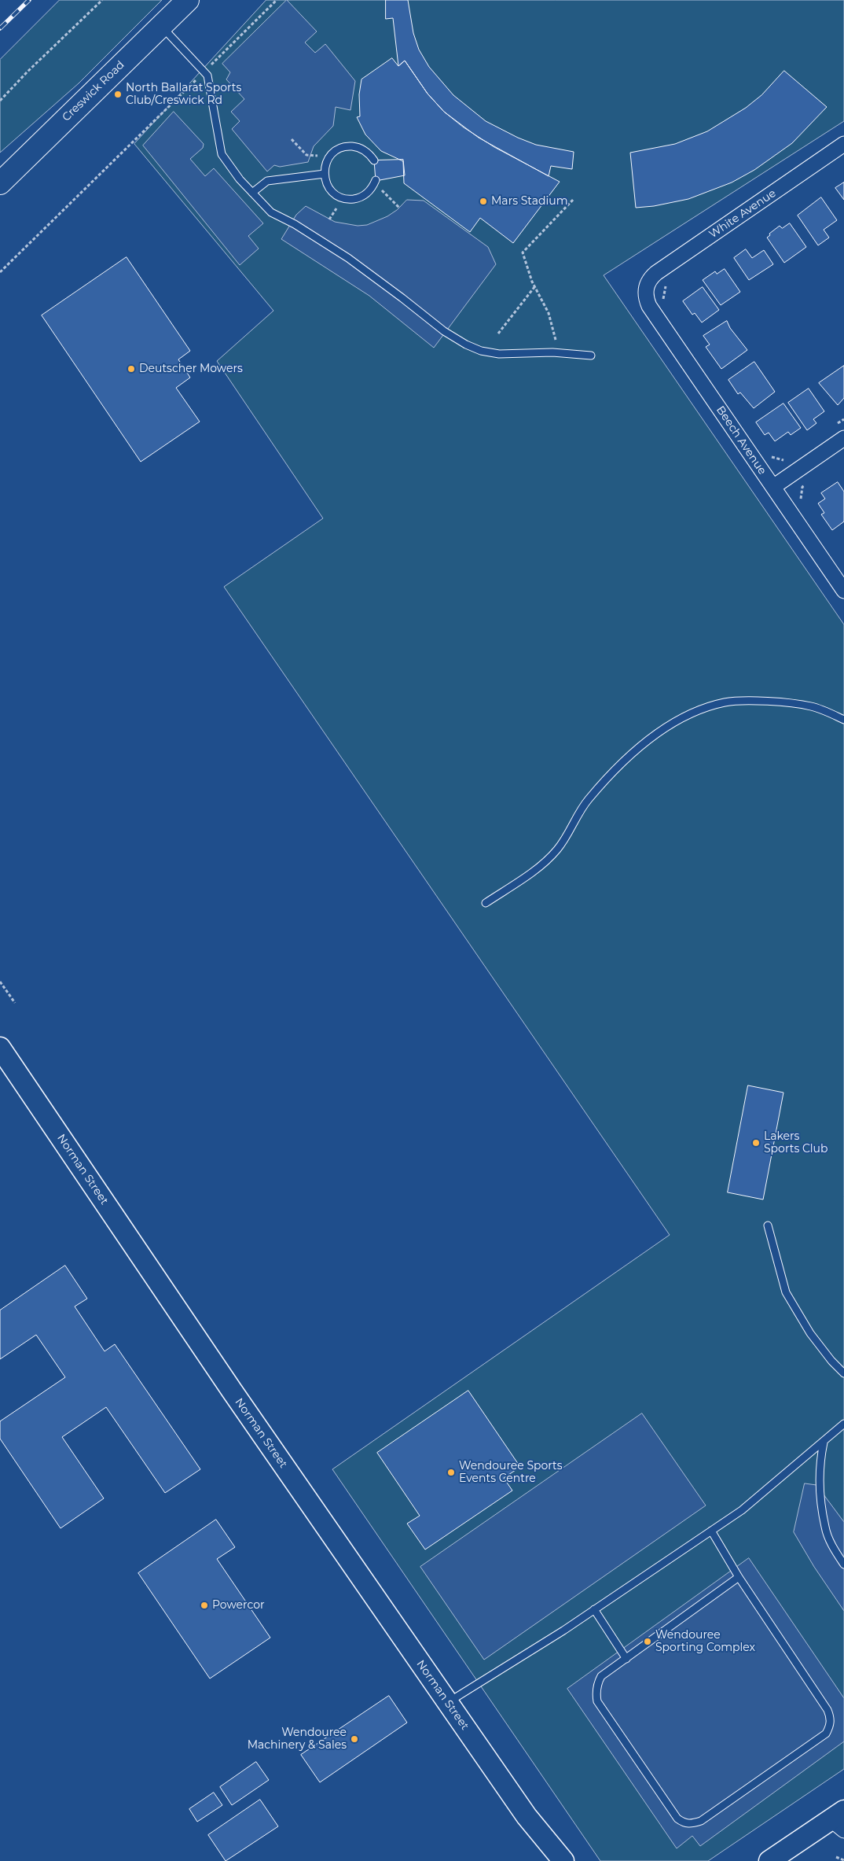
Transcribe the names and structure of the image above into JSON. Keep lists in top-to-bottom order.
{
  "streets": {
    "highway": ["Creswick Road"],
    "main road": ["Norman Street"],
    "street": ["White Avenue", "Beech Avenue"]
  },
  "crossings": [
    ["White Avenue", "Beech Avenue"]
  ],
  "places": [
    "North Ballarat Sports Club/Creswick Rd",
    "Mars Stadium",
    "Deutscher Mowers",
    "Lakers Sports Club",
    "Wendouree Sports Events Centre",
    "Powercor",
    "Wendouree Sporting Complex",
    "Wendouree Machinery & Sales"
  ]
}
